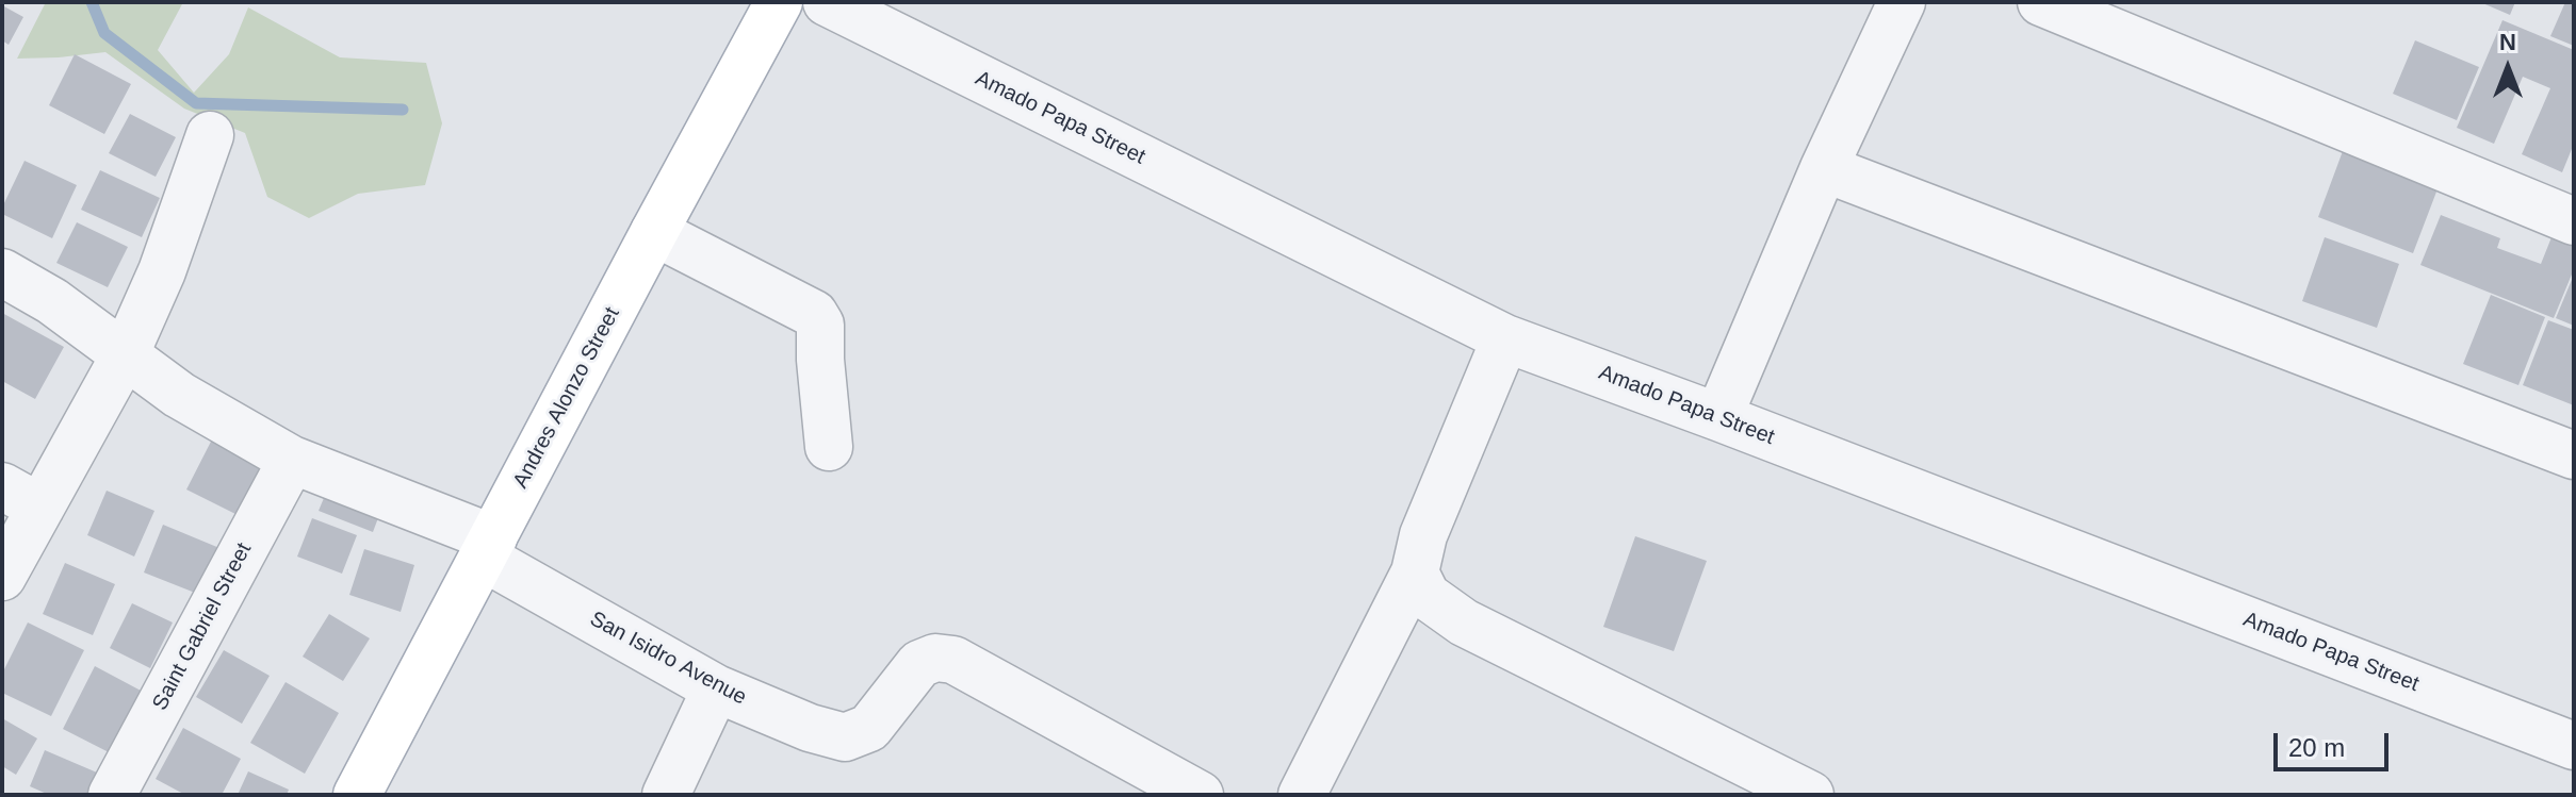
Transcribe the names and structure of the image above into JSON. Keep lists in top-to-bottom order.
{
  "streets": {
    "main road": ["Andres Alonzo Street"],
    "street": ["Amado Papa Street", "Saint Gabriel Street", "San Isidro Avenue"]
  },
  "crossings": [
    ["Andres Alonzo Street", "San Isidro Avenue"],
    ["Saint Gabriel Street", "San Isidro Avenue"]
  ],
  "scale_bar": "20 m",
  "north": "top"
}
